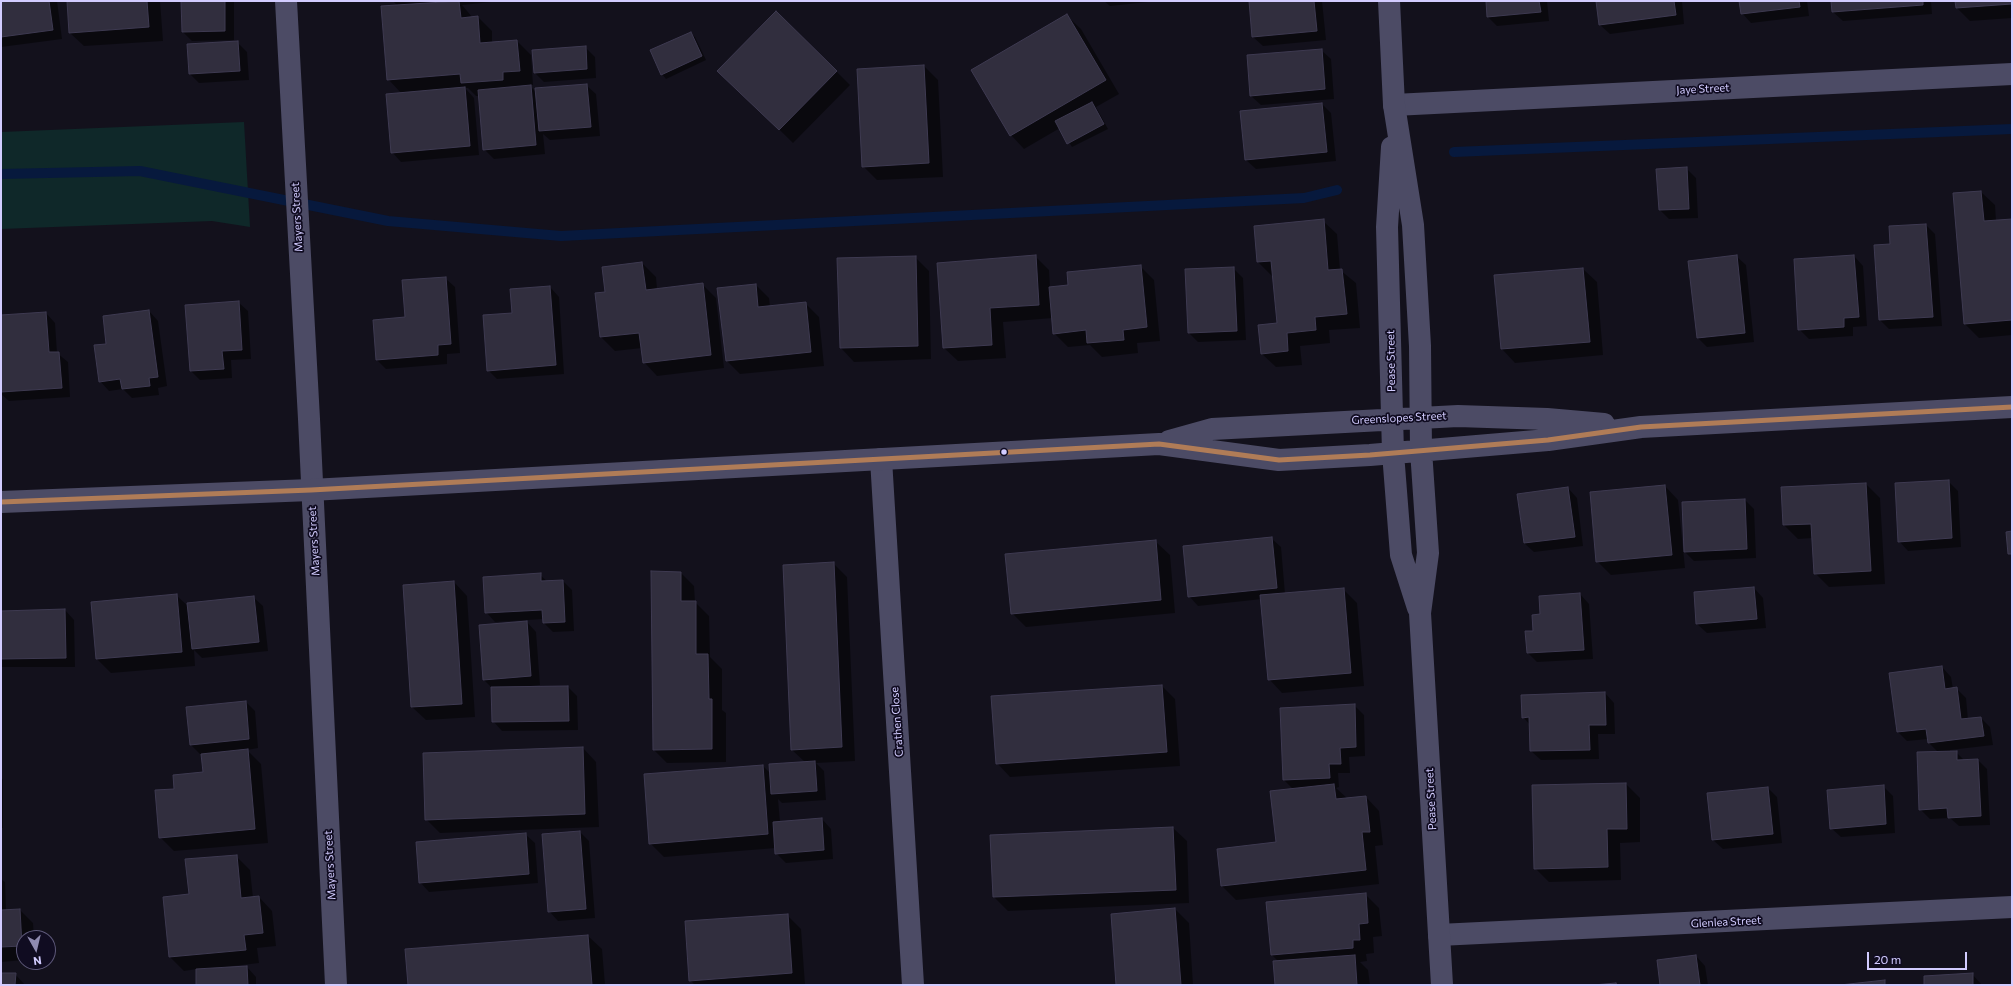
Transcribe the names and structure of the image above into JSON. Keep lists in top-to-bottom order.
{
  "streets": {
    "street": [
      "Jaye Street",
      "Mayers Street",
      "Pease Street",
      "Greenslopes Street",
      "Crathen Close",
      "Glenlea Street"
    ]
  },
  "crossings": [
    ["Jaye Street", "Pease Street"],
    ["Mayers Street", "Greenslopes Street"],
    ["Pease Street", "Greenslopes Street"],
    ["Pease Street", "Glenlea Street"],
    ["Greenslopes Street", "Crathen Close"]
  ],
  "scale_bar": "20 m",
  "north": "bottom"
}
